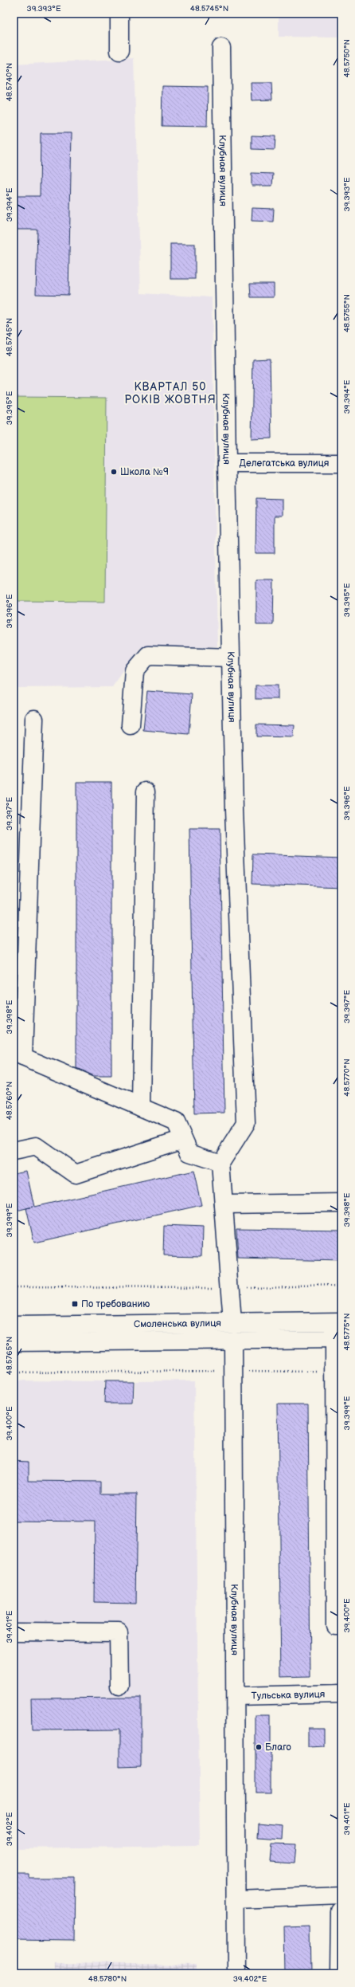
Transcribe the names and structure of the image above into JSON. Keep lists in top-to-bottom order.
{
  "streets": {
    "street": [
      "Клубная вулиця",
      "Делегатська вулиця",
      "Смоленська вулиця",
      "Тульська вулиця"
    ]
  },
  "crossings": [
    ["Клубная вулиця", "Делегатська вулиця"],
    ["Клубная вулиця", "Смоленська вулиця"],
    ["Клубная вулиця", "Тульська вулиця"]
  ],
  "districts": ["КВАРТАЛ 50 РОКІВ ЖОВТНЯ"],
  "places": {
    "other": ["Школа №9", "Благо"],
    "transit": ["По требованию"]
  },
  "coordinates": [
    "39.393°E",
    "48.5745°N",
    "48.5750°N",
    "48.5740°N",
    "39.394°E",
    "48.5755°N",
    "39.395°E",
    "39.396°E",
    "39.397°E",
    "39.398°E",
    "48.5770°N",
    "48.5760°N",
    "39.399°E",
    "48.5775°N",
    "48.5765°N",
    "39.400°E",
    "39.401°E",
    "39.402°E",
    "48.5780°N"
  ]
}
